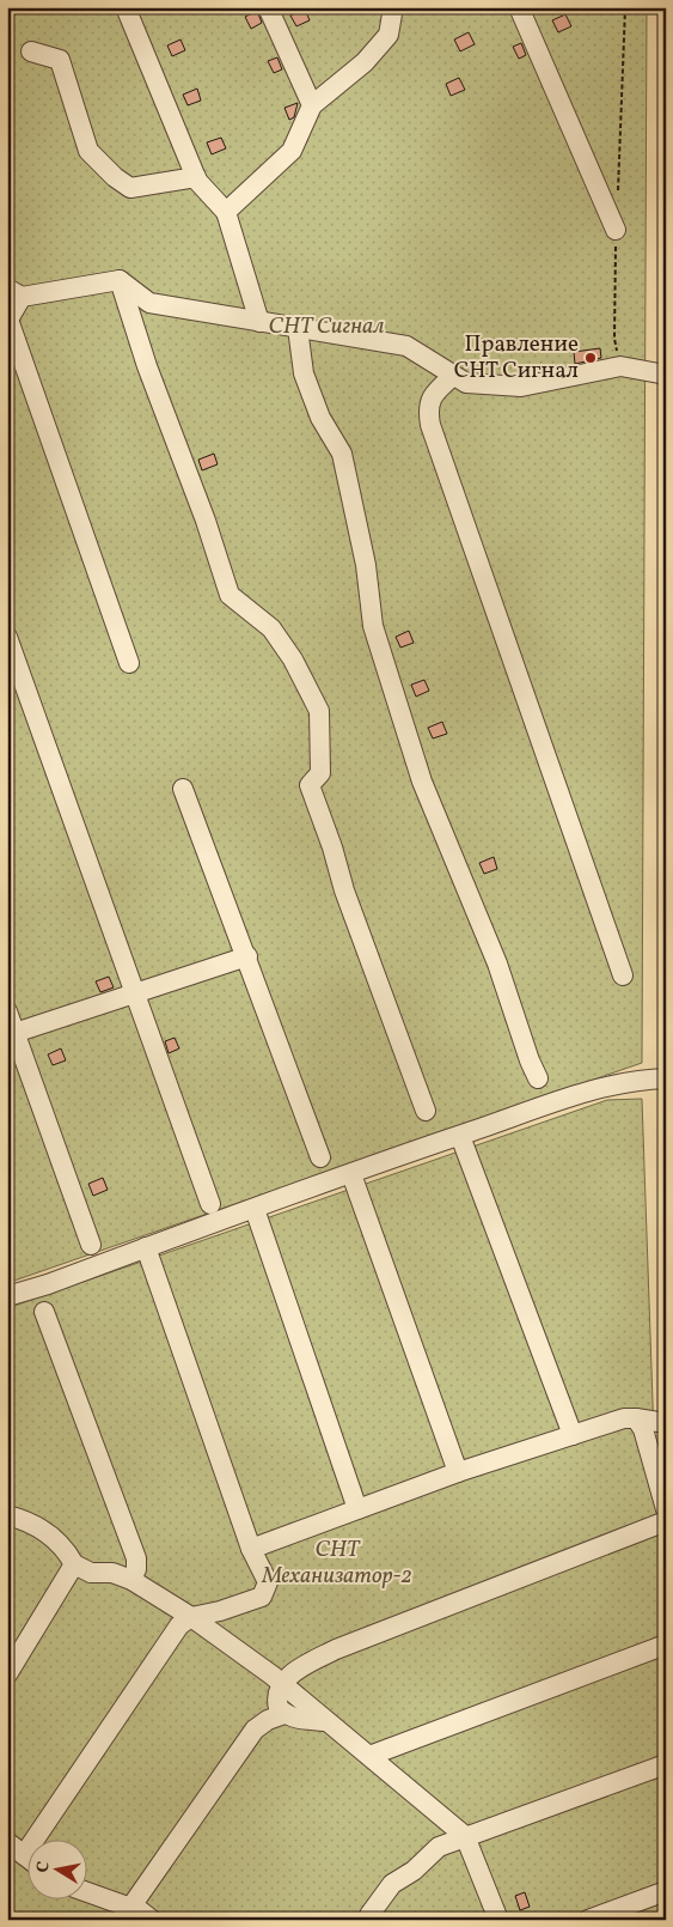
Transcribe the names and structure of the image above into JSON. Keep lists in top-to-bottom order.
{
  "parks": ["СНТ Сигнал", "СНТ Механизатор-2"],
  "places": ["Правление СНТ Сигнал"],
  "north": "left"
}
